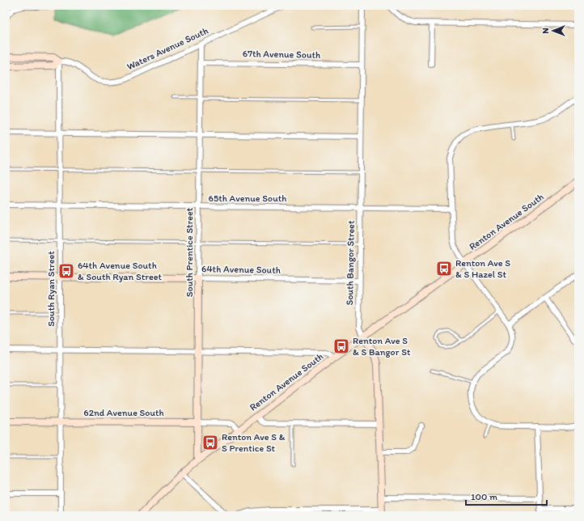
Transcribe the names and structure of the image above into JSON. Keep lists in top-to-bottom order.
{
  "streets": {
    "street": [
      "Waters Avenue South",
      "67th Avenue South",
      "65th Avenue South",
      "Renton Avenue South",
      "South Prentice Street",
      "South Bangor Street",
      "64th Avenue South",
      "South Ryan Street",
      "62nd Avenue South"
    ]
  },
  "crossings": [
    ["Waters Avenue South", "South Prentice Street"],
    ["Waters Avenue South", "South Ryan Street"],
    ["67th Avenue South", "South Prentice Street"],
    ["67th Avenue South", "South Bangor Street"],
    ["65th Avenue South", "South Prentice Street"],
    ["65th Avenue South", "South Bangor Street"],
    ["65th Avenue South", "South Ryan Street"],
    ["Renton Avenue South", "South Prentice Street"],
    ["Renton Avenue South", "South Bangor Street"],
    ["Renton Avenue South", "62nd Avenue South"],
    ["South Prentice Street", "64th Avenue South"],
    ["South Prentice Street", "62nd Avenue South"],
    ["South Bangor Street", "64th Avenue South"],
    ["64th Avenue South", "South Ryan Street"],
    ["South Ryan Street", "62nd Avenue South"]
  ],
  "places": {
    "bus stop": [
      "Renton Ave S & S Hazel St",
      "64th Avenue South & South Ryan Street",
      "Renton Ave S & S Bangor St",
      "Renton Ave S & S Prentice St"
    ]
  },
  "scale_bar": "100 m",
  "north": "left"
}
